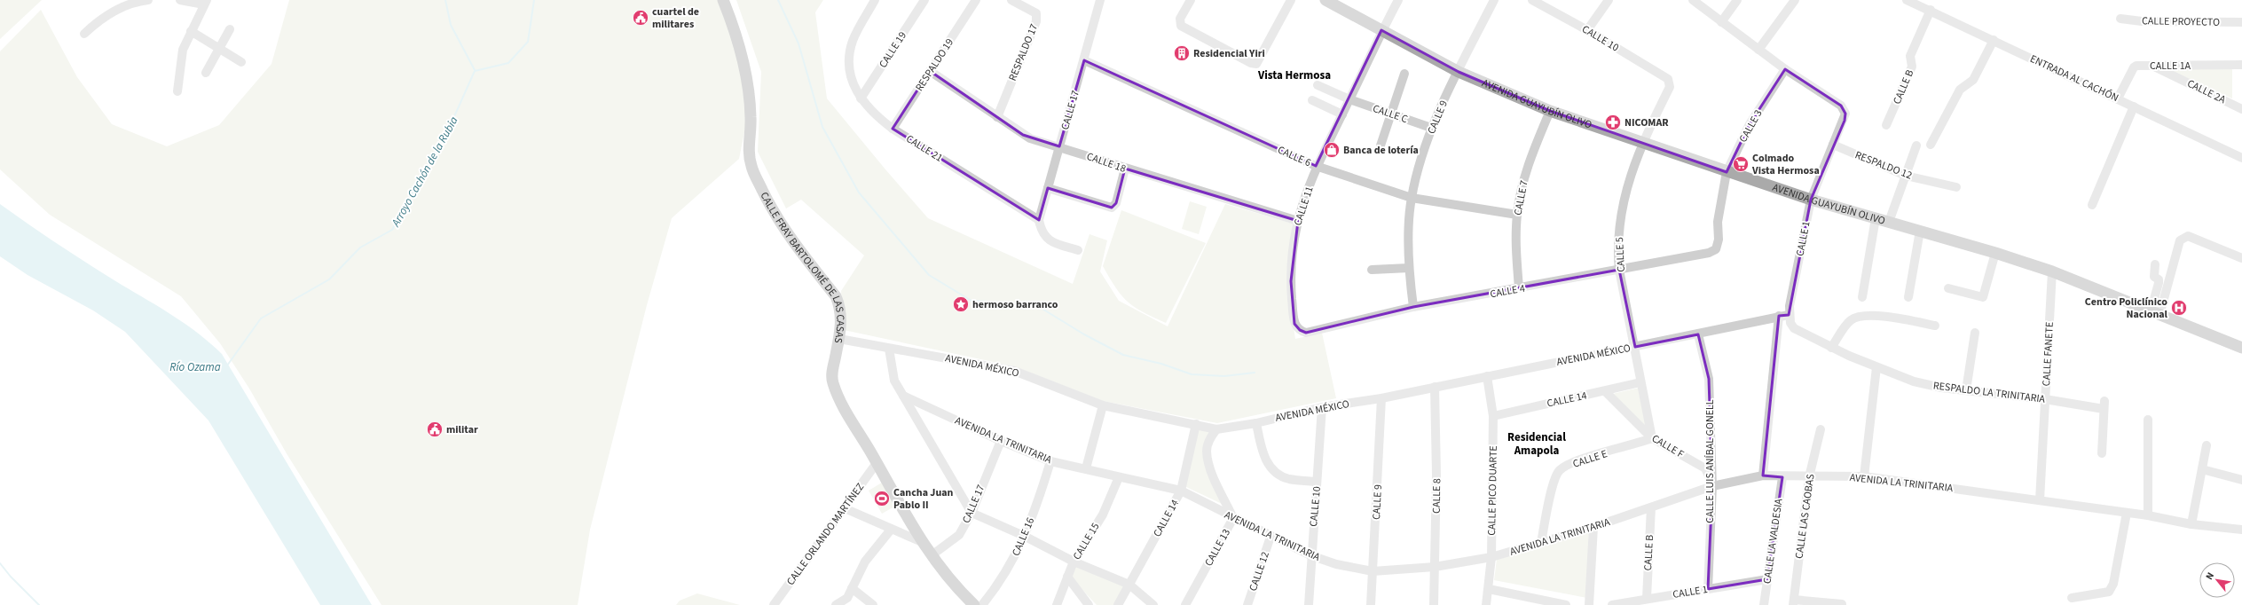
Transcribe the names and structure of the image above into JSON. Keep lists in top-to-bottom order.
{
  "streets": {
    "main road": ["AVENIDA GUAYUBÍN OLIVO", "CALLE FRAY BARTOLOMÉ DE LAS CASAS"],
    "street": [
      "CALLE PROYECTO",
      "CALLE 10",
      "CALLE 19",
      "RESPALDO 17",
      "RESPALDO 19",
      "CALLE 1A",
      "ENTRADA AL CACHÓN",
      "CALLE B",
      "CALLE 2A",
      "CALLE 17",
      "CALLE C",
      "CALLE 9",
      "CALLE 3",
      "CALLE 21",
      "CALLE 6",
      "CALLE 18",
      "RESPALDO 12",
      "CALLE 7",
      "CALLE 11",
      "CALLE 1",
      "CALLE 5",
      "CALLE 4",
      "CALLE FANETE",
      "AVENIDA MÉXICO",
      "RESPALDO LA TRINITARIA",
      "CALLE 14",
      "AVENIDA LA TRINITARIA",
      "CALLE F",
      "CALLE E",
      "CALLE LUIS ANÍBAL GONELL",
      "CALLE PICO DUARTE",
      "CALLE 8",
      "CALLE LAS CAOBAS",
      "CALLE ORLANDO MARTÍNEZ",
      "CALLE 16",
      "CALLE 15",
      "CALLE LA VALDESIA",
      "CALLE 13",
      "CALLE 12"
    ]
  },
  "crossings": [
    ["CALLE 10", "CALLE 5"],
    ["CALLE 10", "AVENIDA MÉXICO"],
    ["CALLE 10", "AVENIDA LA TRINITARIA"],
    ["CALLE 19", "CALLE 21"],
    ["RESPALDO 17", "CALLE 18"],
    ["RESPALDO 19", "CALLE 21"],
    ["RESPALDO 19", "CALLE 18"],
    ["CALLE 1A", "ENTRADA AL CACHÓN"],
    ["CALLE 1A", "CALLE 2A"],
    ["ENTRADA AL CACHÓN", "CALLE B"],
    ["CALLE B", "CALLE 1"],
    ["CALLE B", "AVENIDA LA TRINITARIA"],
    ["AVENIDA GUAYUBÍN OLIVO", "CALLE 9"],
    ["AVENIDA GUAYUBÍN OLIVO", "CALLE 3"],
    ["AVENIDA GUAYUBÍN OLIVO", "CALLE 7"],
    ["AVENIDA GUAYUBÍN OLIVO", "CALLE 11"],
    ["AVENIDA GUAYUBÍN OLIVO", "CALLE 1"],
    ["AVENIDA GUAYUBÍN OLIVO", "CALLE 5"],
    ["AVENIDA GUAYUBÍN OLIVO", "CALLE FANETE"],
    ["CALLE 17", "CALLE 21"],
    ["CALLE 17", "CALLE 6"],
    ["CALLE 17", "CALLE 18"],
    ["CALLE 17", "CALLE FRAY BARTOLOMÉ DE LAS CASAS"],
    ["CALLE 17", "AVENIDA LA TRINITARIA"],
    ["CALLE C", "CALLE 9"],
    ["CALLE C", "CALLE 11"],
    ["CALLE 9", "CALLE 6"],
    ["CALLE 9", "CALLE 4"],
    ["CALLE 9", "AVENIDA MÉXICO"],
    ["CALLE 9", "AVENIDA LA TRINITARIA"],
    ["CALLE 3", "CALLE 1"],
    ["CALLE 3", "CALLE 4"],
    ["CALLE 6", "CALLE 7"],
    ["CALLE 6", "CALLE 11"],
    ["CALLE 18", "CALLE 11"],
    ["RESPALDO 12", "CALLE 1"],
    ["CALLE 7", "CALLE 4"],
    ["CALLE 11", "CALLE 4"],
    ["CALLE 1", "AVENIDA MÉXICO"],
    ["CALLE 1", "RESPALDO LA TRINITARIA"],
    ["CALLE 1", "CALLE LUIS ANÍBAL GONELL"],
    ["CALLE 1", "CALLE LA VALDESIA"],
    ["CALLE 5", "CALLE 4"],
    ["CALLE 5", "AVENIDA MÉXICO"],
    ["CALLE 5", "CALLE 14"],
    ["CALLE 5", "CALLE F"],
    ["CALLE 5", "CALLE E"],
    ["CALLE FRAY BARTOLOMÉ DE LAS CASAS", "AVENIDA MÉXICO"],
    ["CALLE FRAY BARTOLOMÉ DE LAS CASAS", "CALLE ORLANDO MARTÍNEZ"],
    ["CALLE FANETE", "RESPALDO LA TRINITARIA"],
    ["CALLE FANETE", "AVENIDA LA TRINITARIA"],
    ["AVENIDA MÉXICO", "RESPALDO LA TRINITARIA"],
    ["AVENIDA MÉXICO", "CALLE 14"],
    ["AVENIDA MÉXICO", "CALLE LUIS ANÍBAL GONELL"],
    ["AVENIDA MÉXICO", "CALLE PICO DUARTE"],
    ["AVENIDA MÉXICO", "CALLE 8"],
    ["AVENIDA MÉXICO", "CALLE 13"],
    ["CALLE 14", "AVENIDA LA TRINITARIA"],
    ["CALLE 14", "CALLE F"],
    ["CALLE 14", "CALLE PICO DUARTE"],
    ["AVENIDA LA TRINITARIA", "CALLE F"],
    ["AVENIDA LA TRINITARIA", "CALLE E"],
    ["AVENIDA LA TRINITARIA", "CALLE LUIS ANÍBAL GONELL"],
    ["AVENIDA LA TRINITARIA", "CALLE PICO DUARTE"],
    ["AVENIDA LA TRINITARIA", "CALLE 8"],
    ["AVENIDA LA TRINITARIA", "CALLE LAS CAOBAS"],
    ["AVENIDA LA TRINITARIA", "CALLE 16"],
    ["AVENIDA LA TRINITARIA", "CALLE 15"],
    ["AVENIDA LA TRINITARIA", "CALLE LA VALDESIA"],
    ["AVENIDA LA TRINITARIA", "CALLE 13"],
    ["AVENIDA LA TRINITARIA", "CALLE 12"],
    ["CALLE F", "CALLE E"],
    ["CALLE F", "CALLE LUIS ANÍBAL GONELL"]
  ],
  "districts": ["Vista Hermosa", "Residencial Amapola"],
  "water": ["Arroyo Cachón de la Rubia", "Río Ozama"],
  "places": {
    "public building": ["cuartel de militares", "militar"],
    "building": ["Residencial Yiri"],
    "pharmacy": ["NICOMAR"],
    "shop": ["Banca de lotería"],
    "supermarket": ["Colmado Vista Hermosa"],
    "place": ["hermoso barranco"],
    "hospital": ["Centro Policlínico Nacional"],
    "sports": ["Cancha Juan Pablo II"]
  },
  "north": "top left"
}
